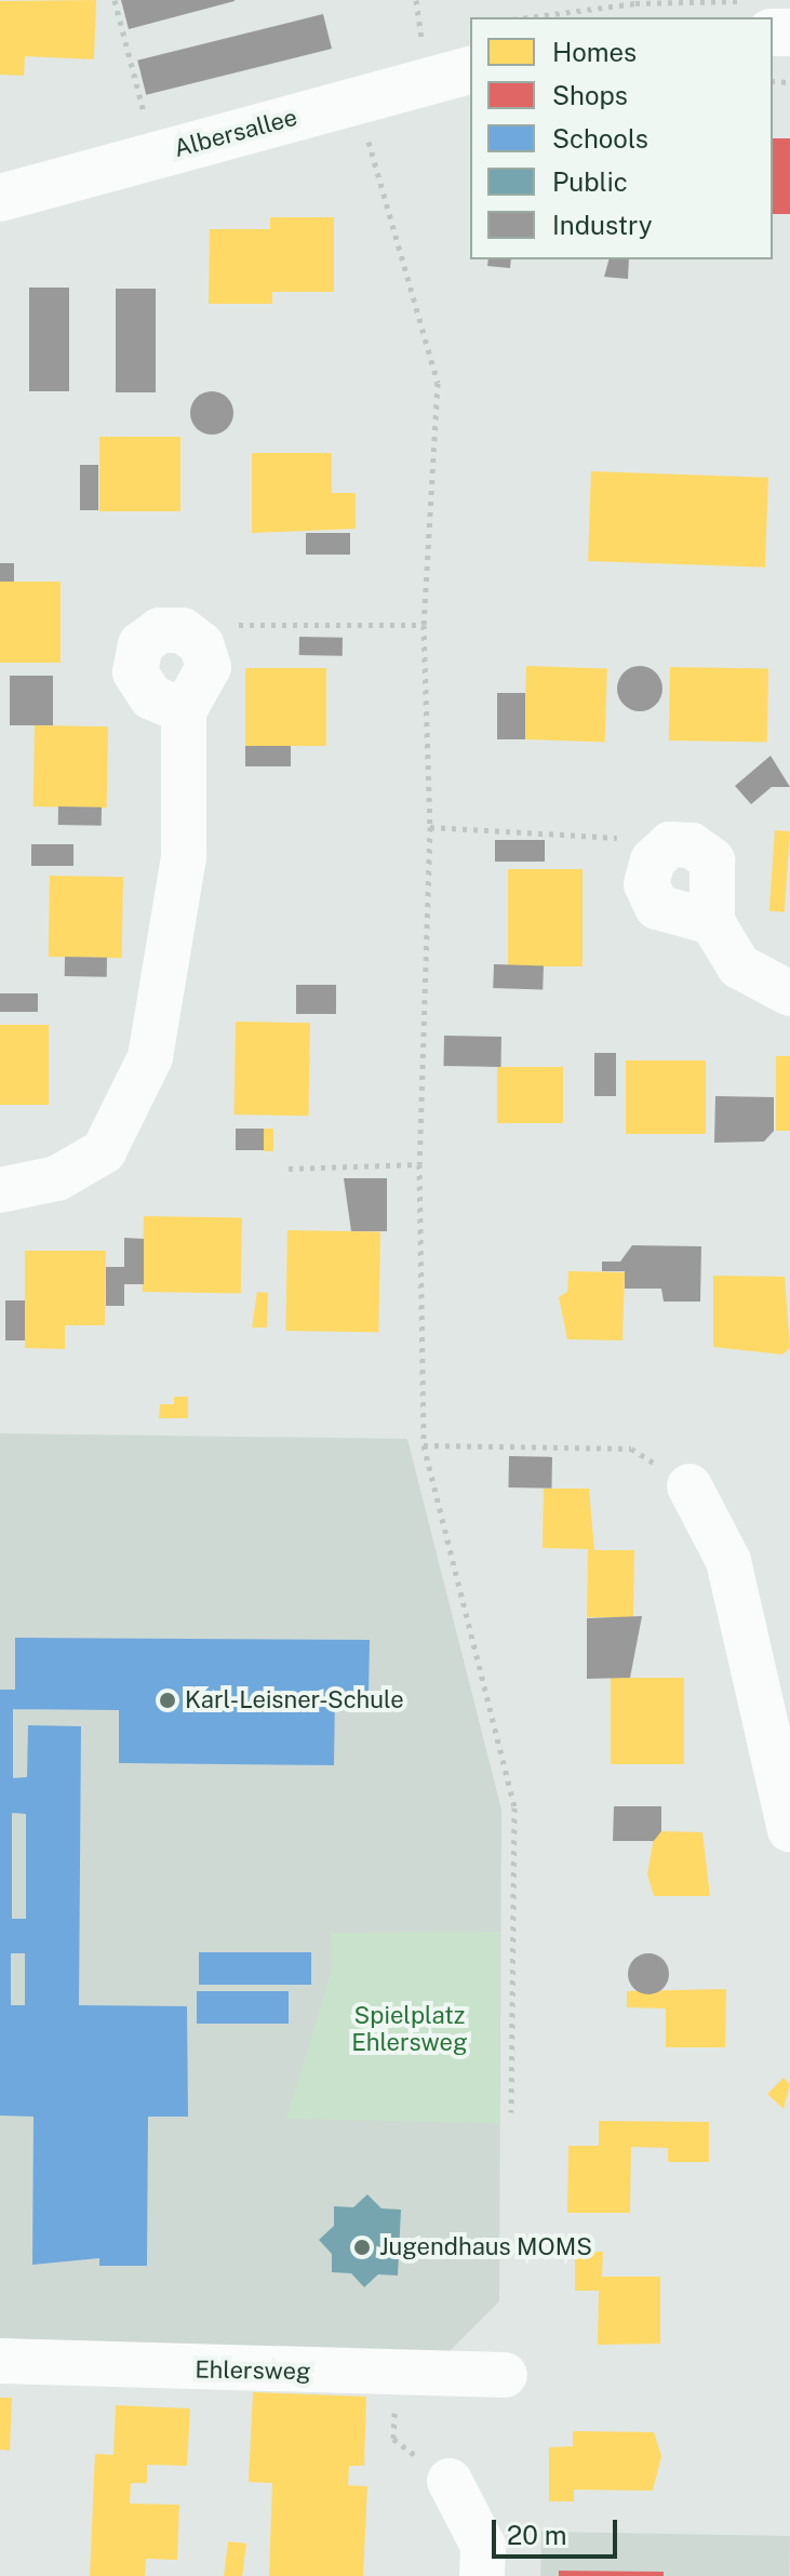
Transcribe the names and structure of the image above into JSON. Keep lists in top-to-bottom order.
{
  "streets": {
    "street": ["Albersallee", "Ehlersweg"]
  },
  "parks": ["Spielplatz Ehlersweg"],
  "places": ["Karl-Leisner-Schule", "Jugendhaus MOMS"],
  "legend": [
    "Homes",
    "Shops",
    "Schools",
    "Public",
    "Industry"
  ],
  "scale_bar": "20 m"
}
